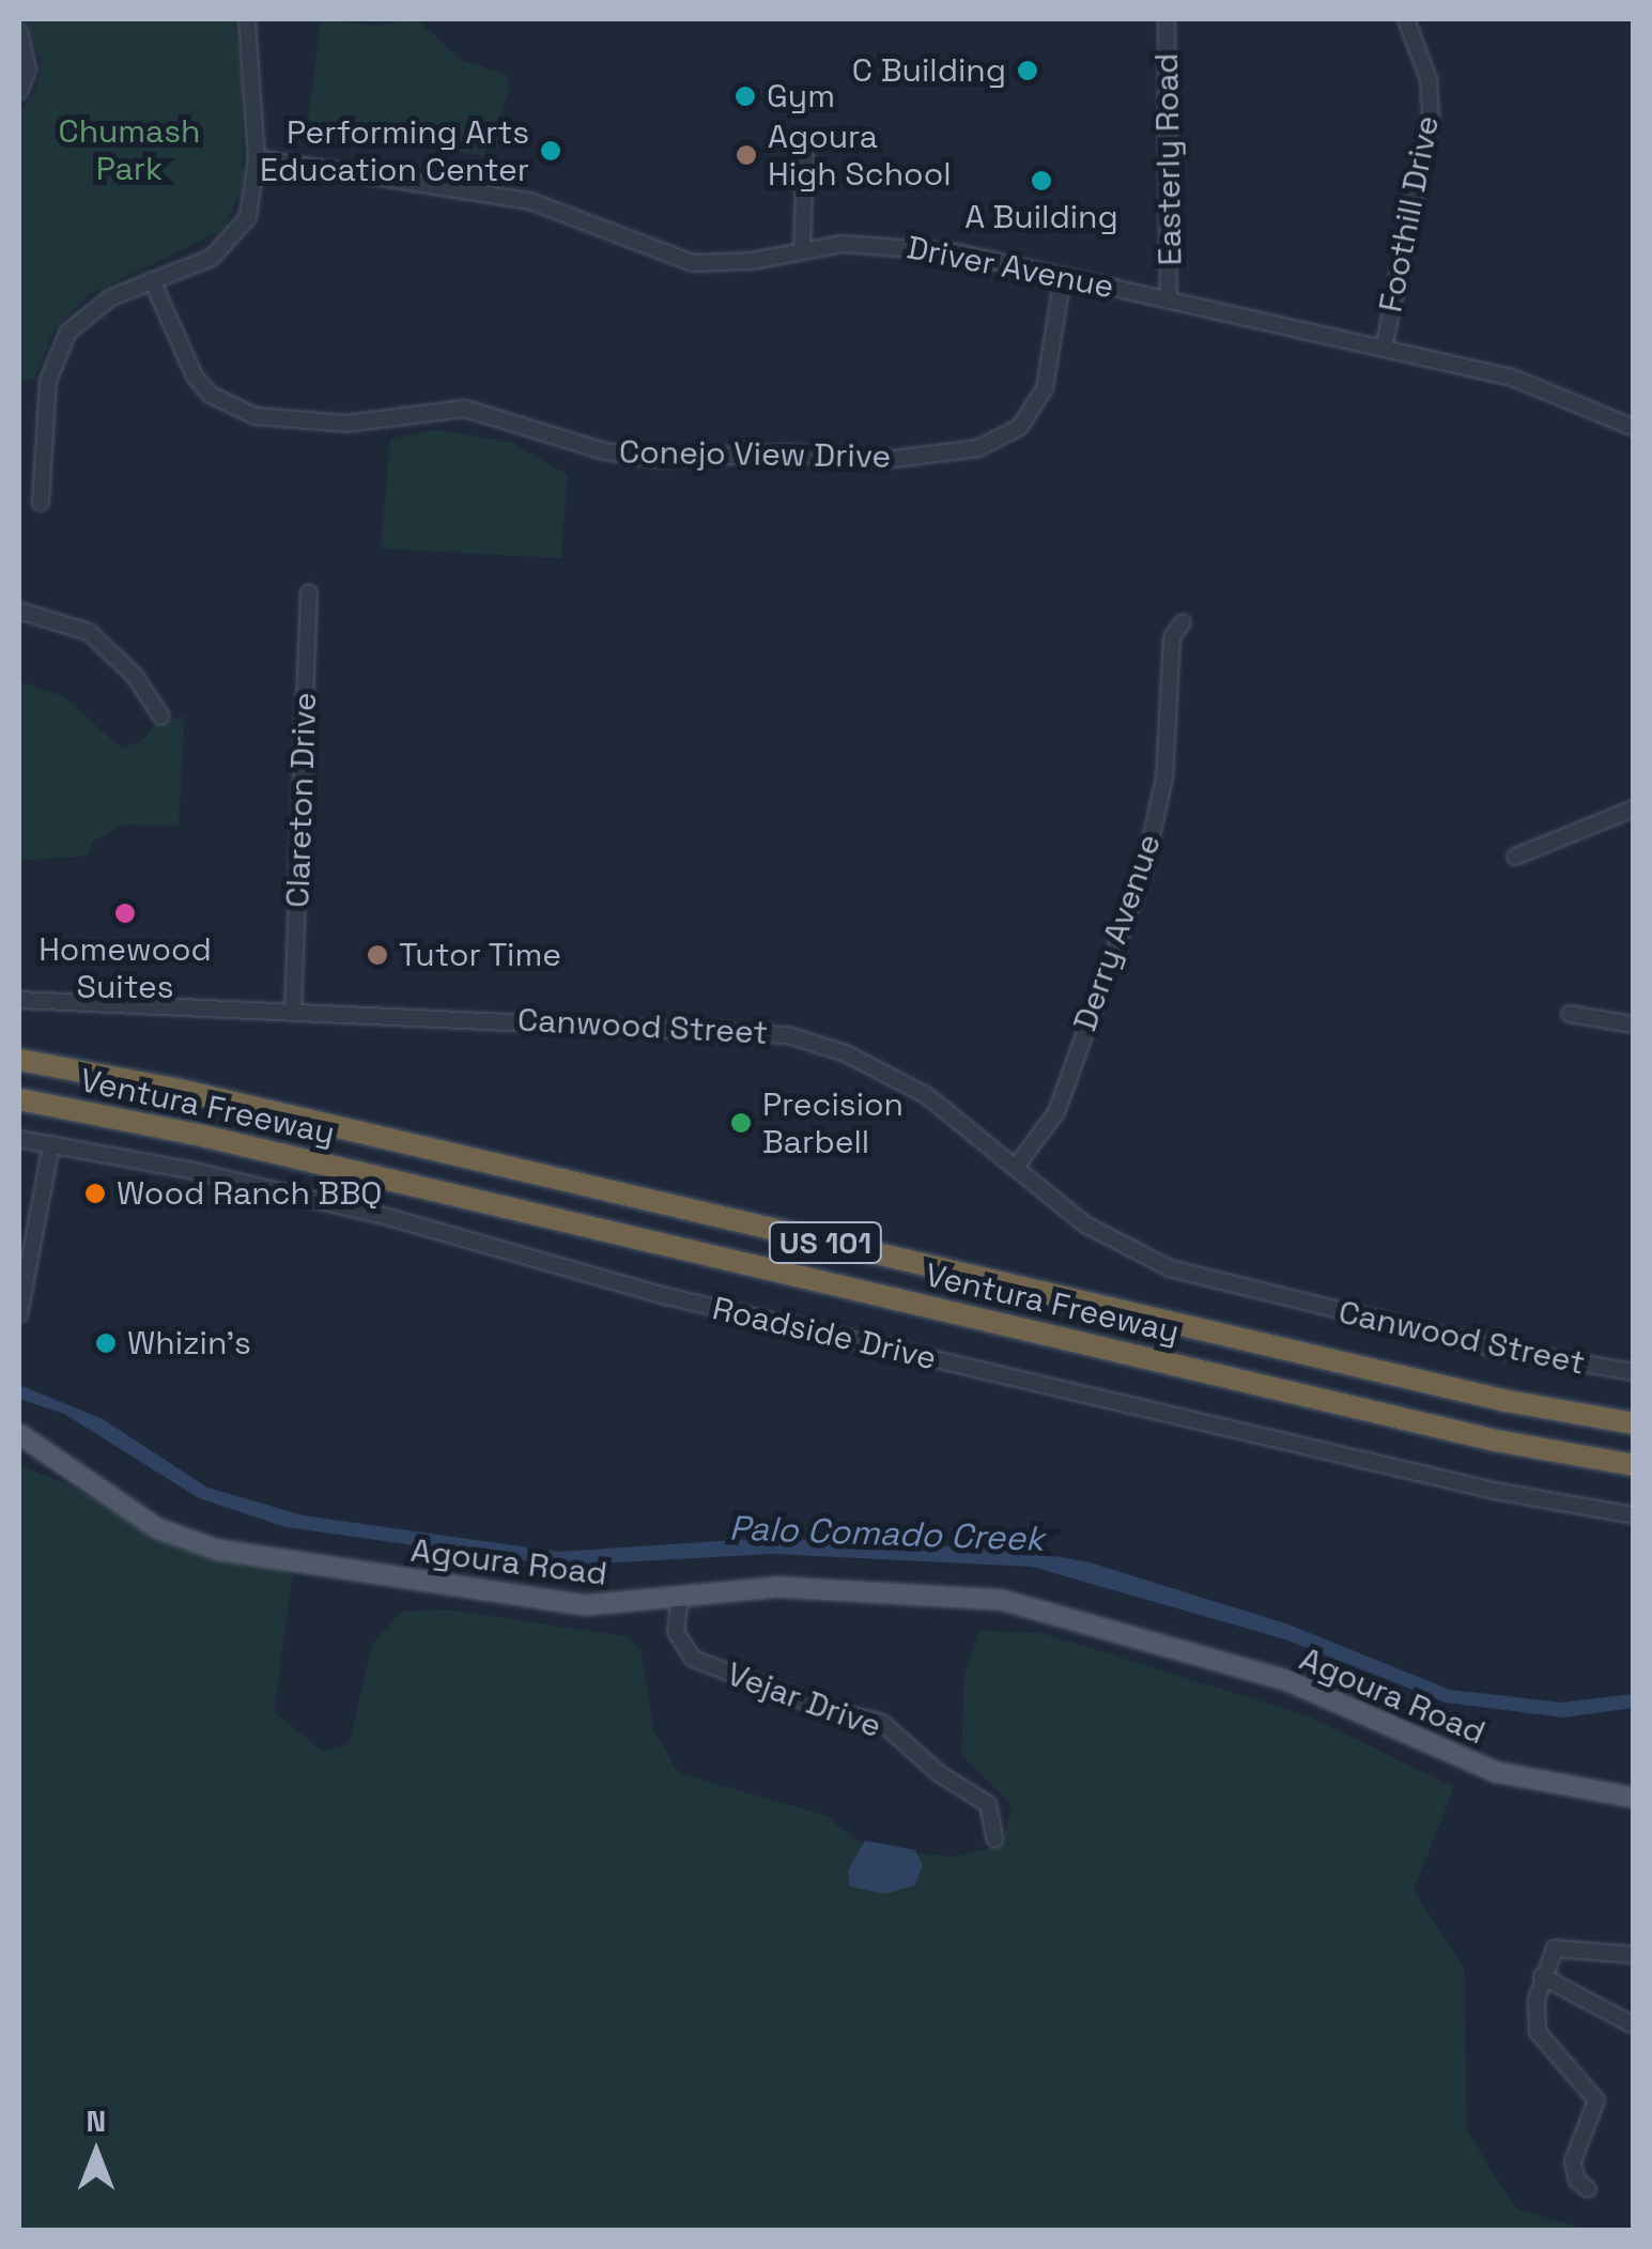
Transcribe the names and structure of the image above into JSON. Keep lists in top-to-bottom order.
{
  "streets": {
    "highway": ["Ventura Freeway", "US 101"],
    "main road": ["Agoura Road"],
    "street": [
      "Easterly Road",
      "Foothill Drive",
      "Driver Avenue",
      "Conejo View Drive",
      "Clareton Drive",
      "Derry Avenue",
      "Canwood Street",
      "Roadside Drive",
      "Vejar Drive"
    ]
  },
  "crossings": [
    ["Easterly Road", "Driver Avenue"],
    ["Foothill Drive", "Driver Avenue"],
    ["Driver Avenue", "Conejo View Drive"],
    ["Clareton Drive", "Canwood Street"],
    ["Derry Avenue", "Canwood Street"],
    ["Agoura Road", "Vejar Drive"]
  ],
  "water": ["Palo Comado Creek"],
  "parks": ["Chumash Park"],
  "places": [
    "C Building",
    "Gym",
    "Performing Arts Education Center",
    "Agoura High School",
    "A Building",
    "Homewood Suites",
    "Tutor Time",
    "Precision Barbell",
    "Wood Ranch BBQ",
    "Whizin's"
  ],
  "north": "top"
}
